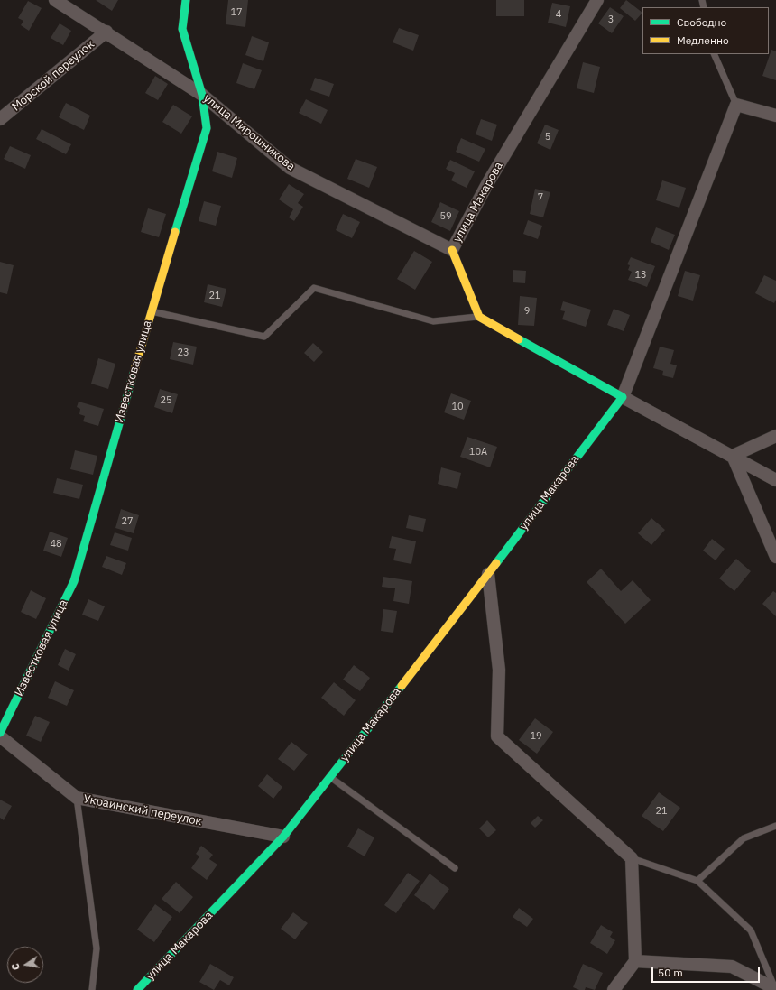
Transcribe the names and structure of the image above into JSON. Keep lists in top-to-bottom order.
{
  "streets": {
    "street": [
      "Морской переулок",
      "улица Мирошникова",
      "улица Макарова",
      "Известковая улица",
      "Украинский переулок"
    ]
  },
  "crossings": [
    ["Морской переулок", "улица Мирошникова"],
    ["улица Мирошникова", "улица Макарова"],
    ["улица Мирошникова", "Известковая улица"],
    ["улица Макарова", "Украинский переулок"]
  ],
  "house_numbers": [
    "17",
    "4",
    "3",
    "5",
    "7",
    "59",
    "13",
    "21",
    "9",
    "23",
    "25",
    "10",
    "10А",
    "27",
    "48",
    "19",
    "21"
  ],
  "legend": ["Свободно", "Медленно"],
  "scale_bar": "50 m",
  "north": "left"
}
